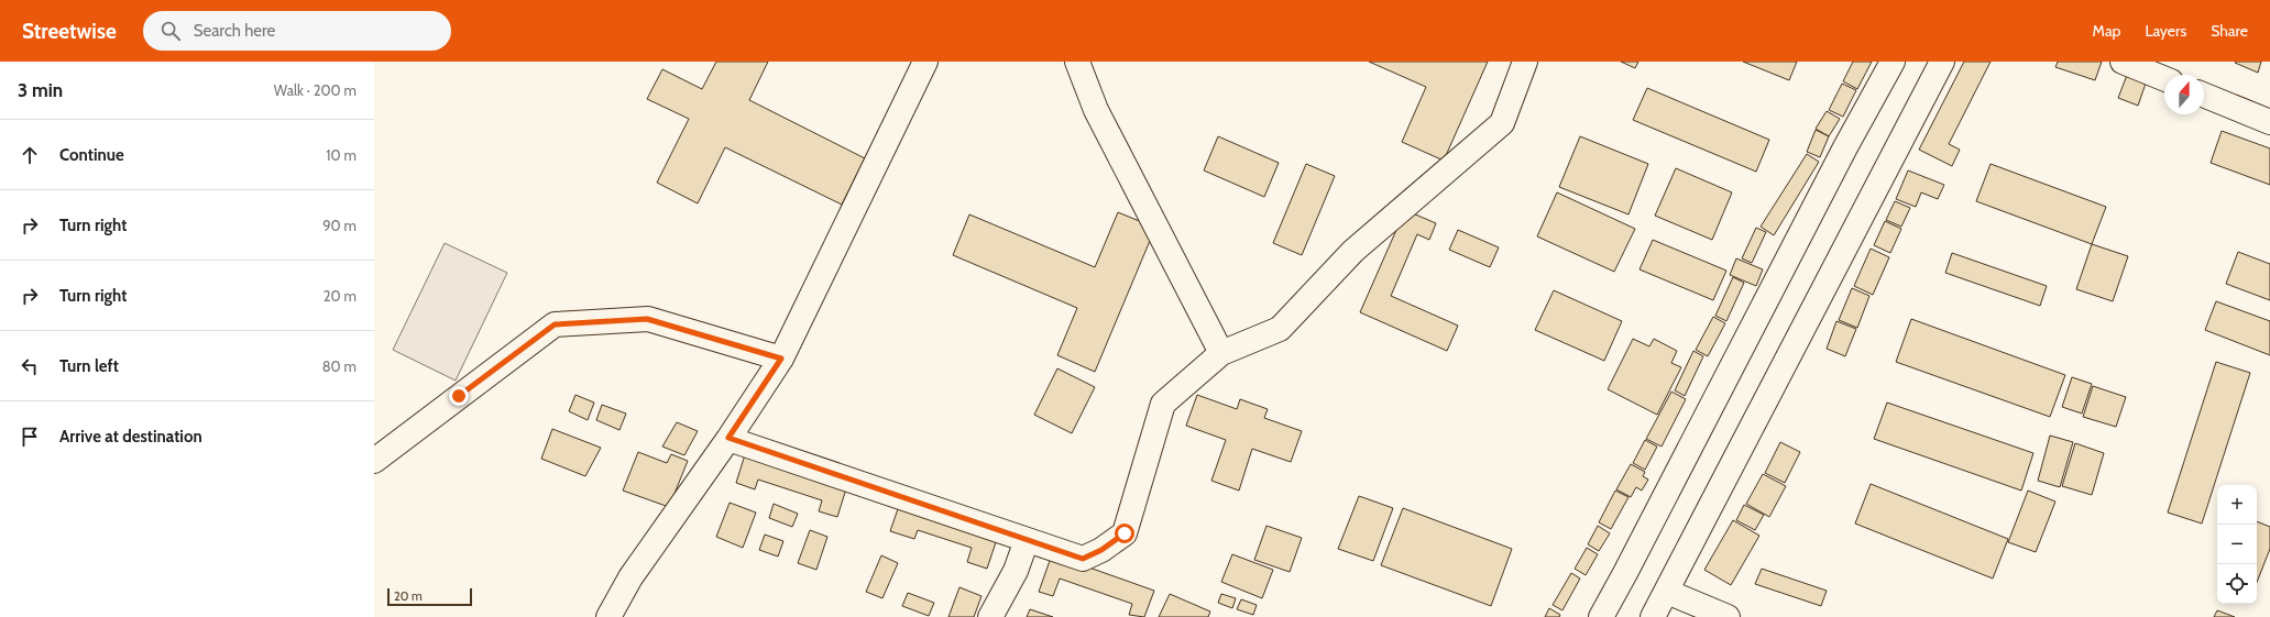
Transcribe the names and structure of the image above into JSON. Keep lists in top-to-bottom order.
{
  "scale_bar": "20 m",
  "north": "top",
  "page": {
    "header": "Streetwise",
    "search": "Search here",
    "nav": ["Map", "Layers", "Share"],
    "heading": ["3 min", "Walk · 200 m"],
    "list": [
      ["Continue", "10 m"],
      ["Turn right", "90 m"],
      ["Turn right", "20 m"],
      ["Turn left", "80 m"],
      "Arrive at destination"
    ],
    "map_buttons": ["+", "−"],
    "scale": "20 m"
  }
}
